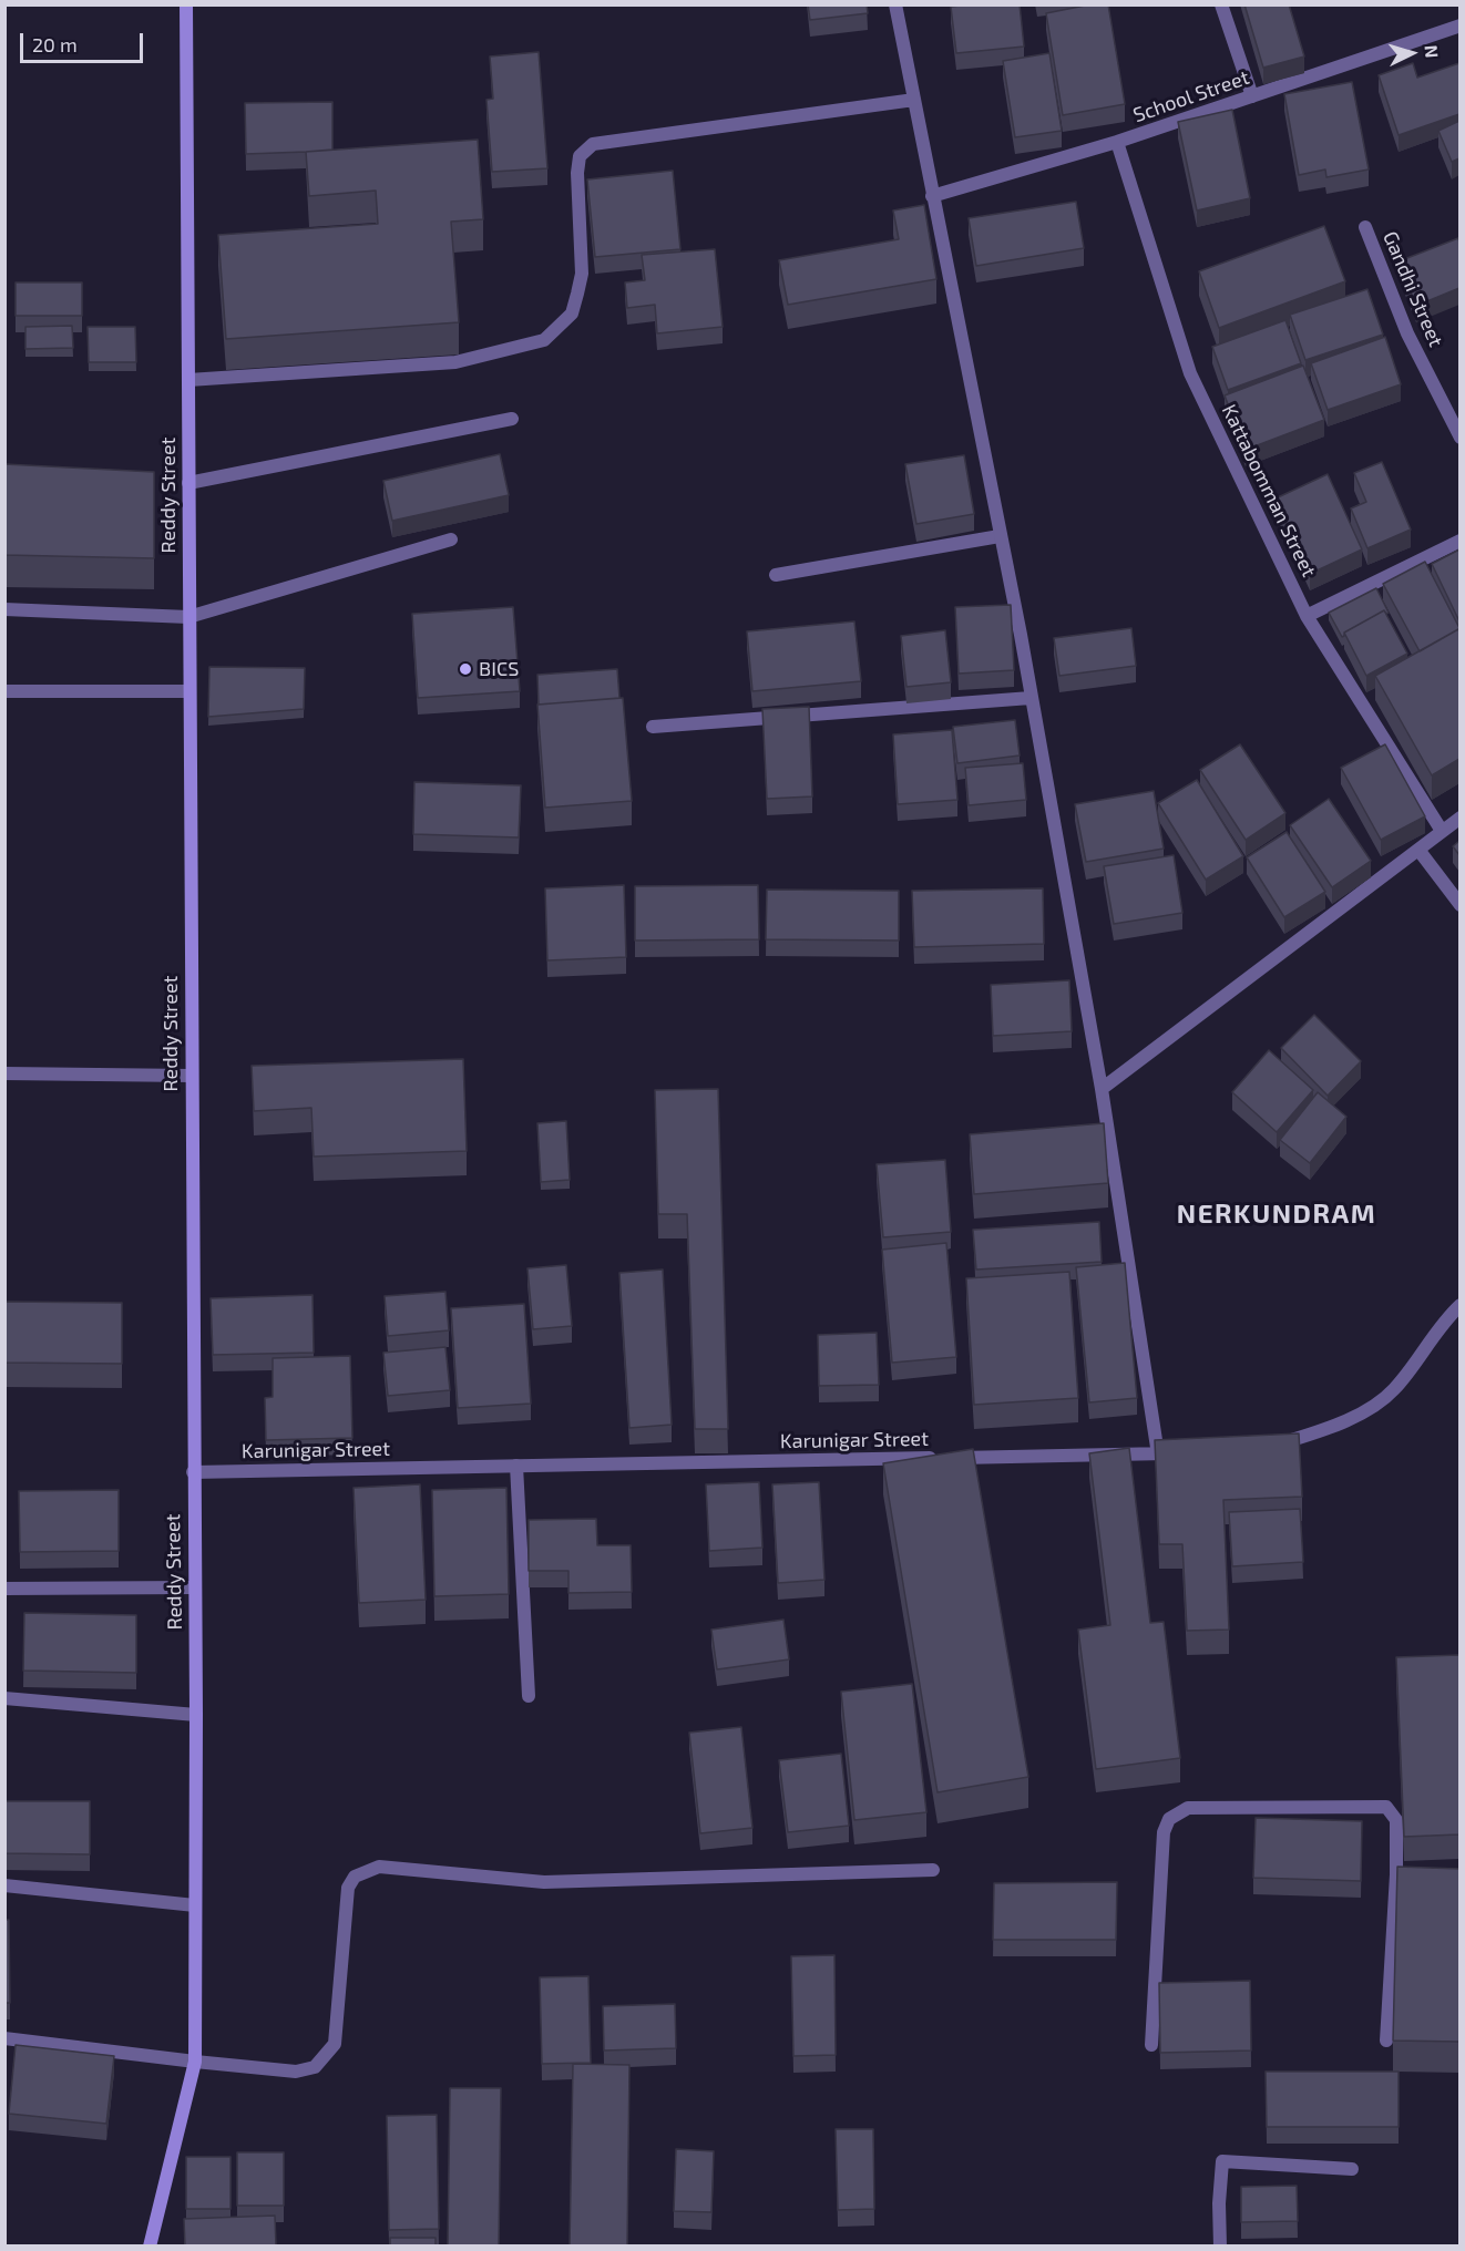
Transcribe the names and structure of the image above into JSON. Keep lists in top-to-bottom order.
{
  "streets": {
    "street": [
      "School Street",
      "Gandhi Street",
      "Kattabomman Street",
      "Reddy Street",
      "Karunigar Street"
    ]
  },
  "crossings": [
    ["School Street", "Kattabomman Street"],
    ["Reddy Street", "Karunigar Street"]
  ],
  "districts": ["NERKUNDRAM"],
  "places": ["BICS"],
  "scale_bar": "20 m",
  "north": "right"
}
